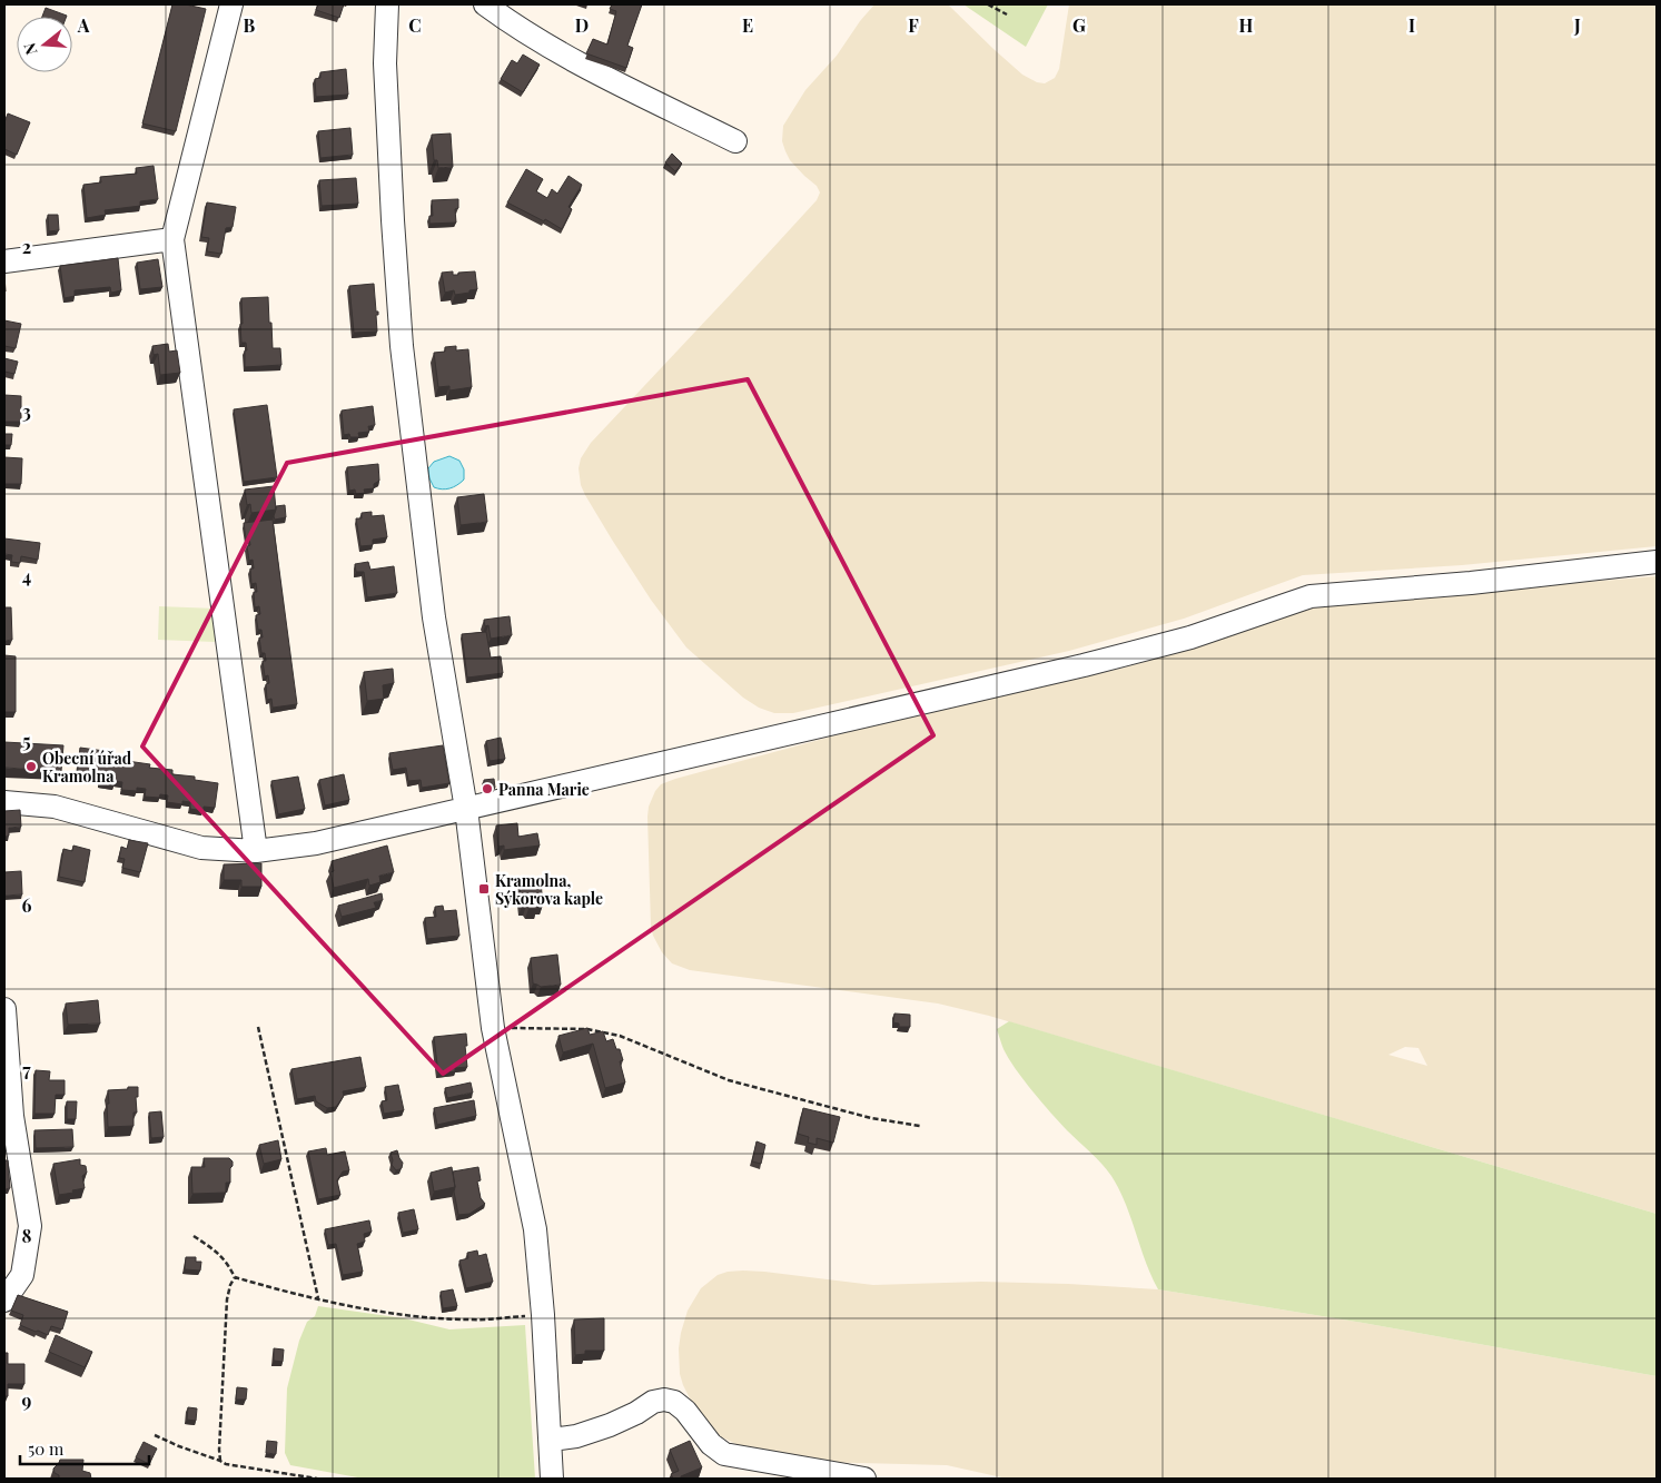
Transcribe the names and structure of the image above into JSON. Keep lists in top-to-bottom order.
{
  "places": {
    "other": ["Obecní úřad Kramolna", "Panna Marie"],
    "transit": ["Kramolna, Sýkorova kaple"]
  },
  "scale_bar": "50 m",
  "north": "left",
  "grid": {
    "columns": [
      "A",
      "B",
      "C",
      "D",
      "E",
      "F",
      "G",
      "H",
      "I",
      "J"
    ],
    "rows": [
      "2",
      "3",
      "4",
      "5",
      "6",
      "7",
      "8",
      "9"
    ]
  }
}
